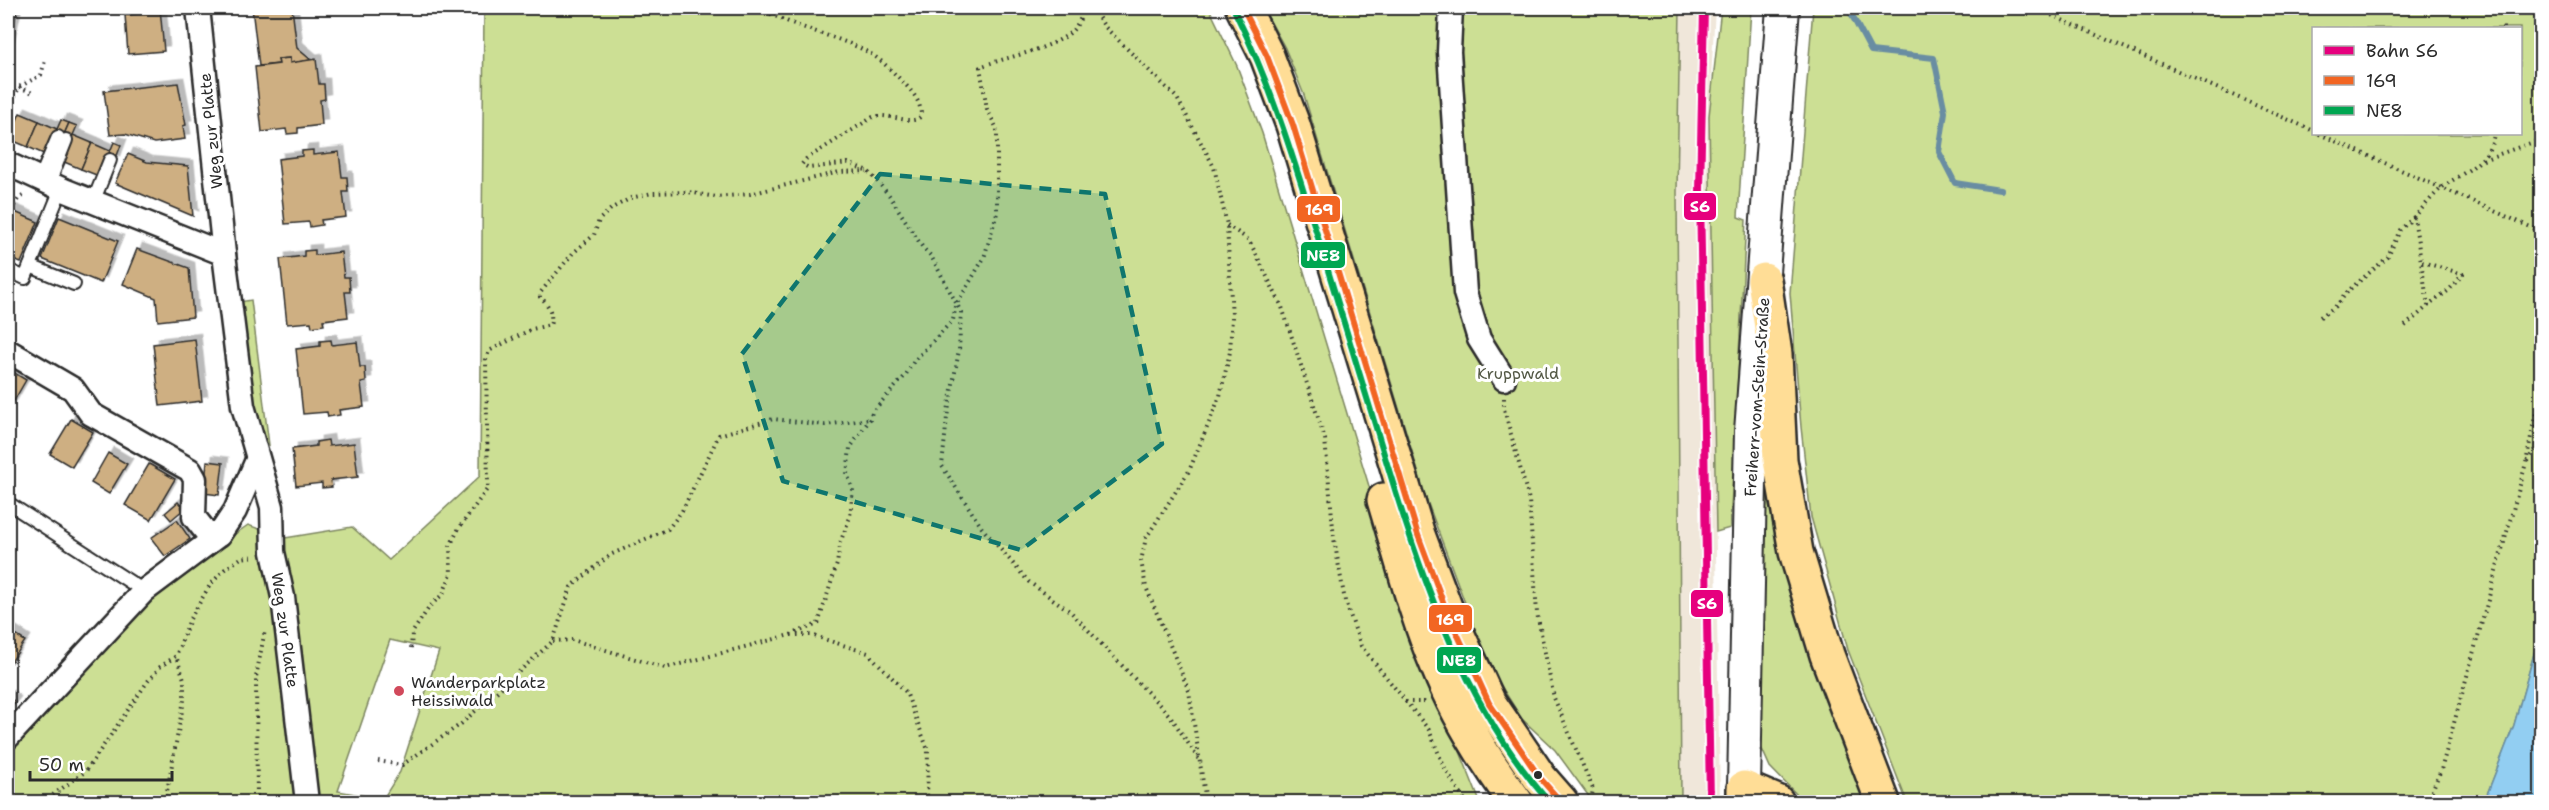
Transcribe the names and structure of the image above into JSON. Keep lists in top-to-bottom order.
{
  "streets": {
    "main road": ["Freiherr-vom-Stein-Straße"],
    "street": ["Weg zur Platte"]
  },
  "parks": ["Kruppwald"],
  "places": ["Wanderparkplatz Heissiwald"],
  "lines": ["rail line S6", "transit line 169", "transit line NE8"],
  "legend": ["Bahn S6", "169", "NE8"],
  "scale_bar": "50 m"
}
